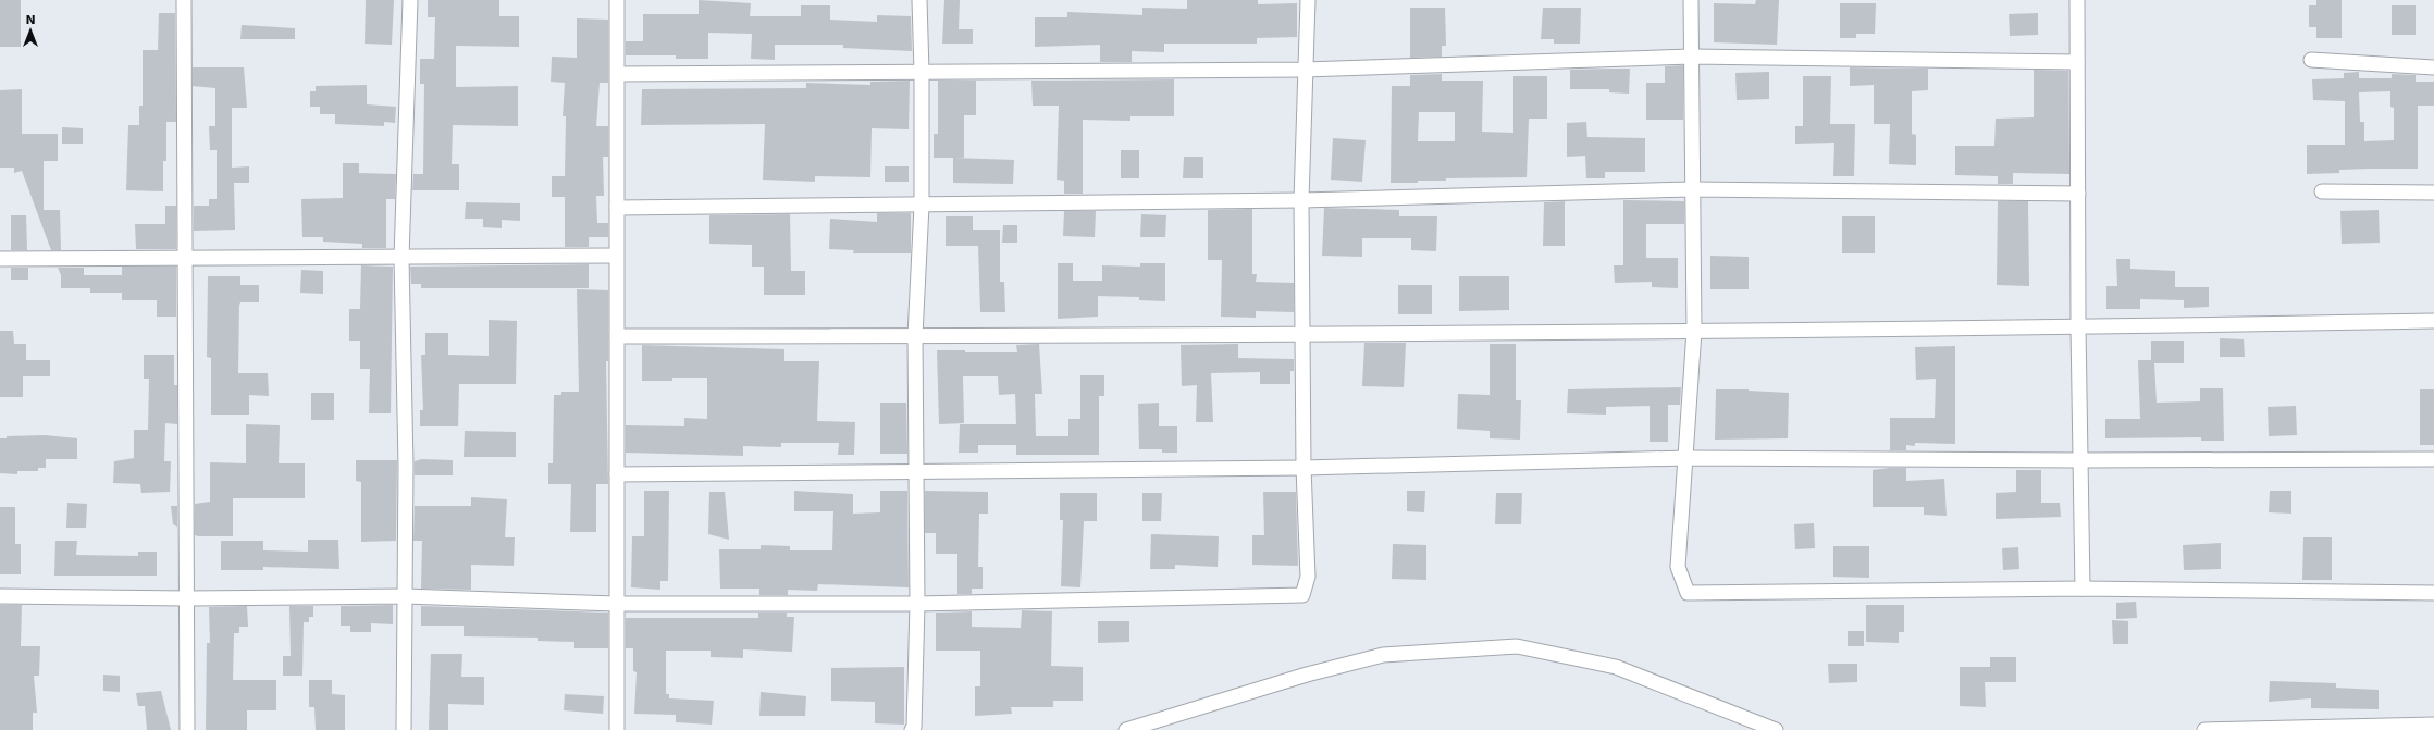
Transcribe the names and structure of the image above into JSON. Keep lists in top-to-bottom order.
{
  "north": "top"
}
